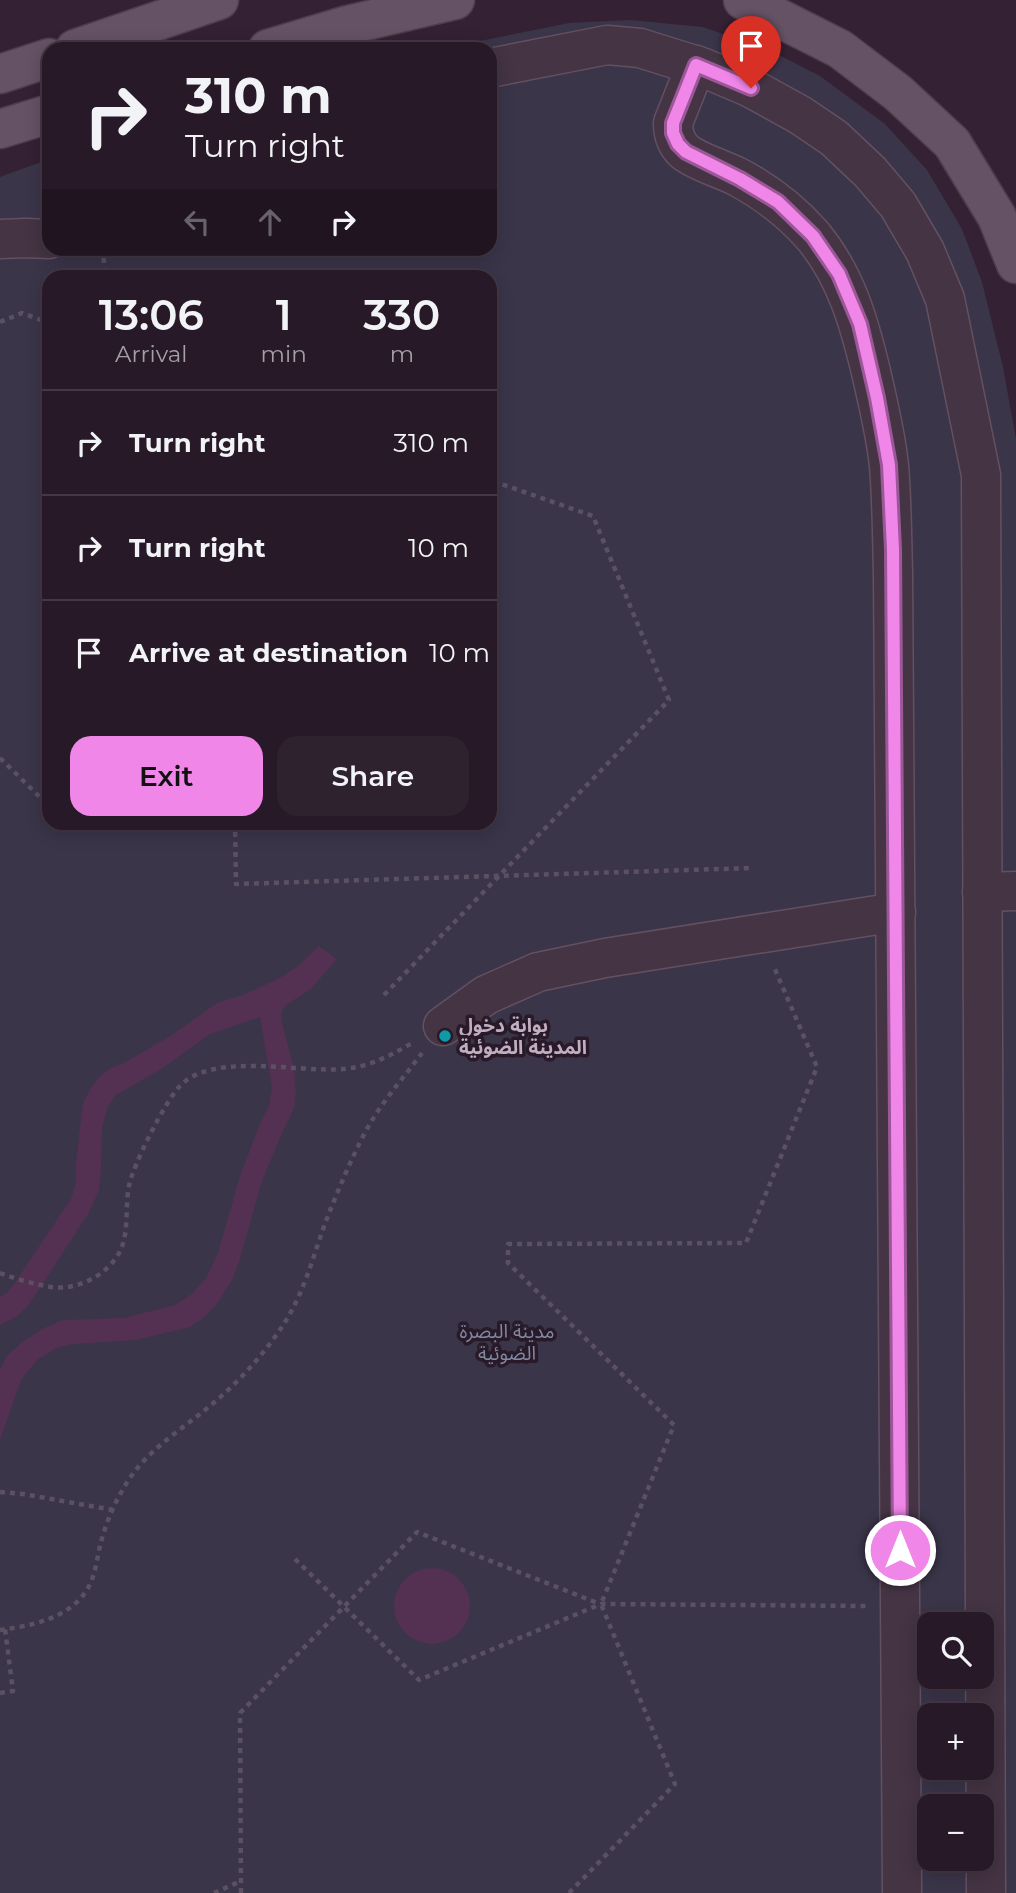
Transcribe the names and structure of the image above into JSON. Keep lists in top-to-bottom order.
{
  "parks": ["مدينة البصرة الضوئية"],
  "places": ["بوابة دخول المدينة الضوئية"],
  "page": {
    "turn": ["310 m", "Turn right"],
    "eta": [
      "13:06",
      "Arrival",
      "1",
      "min",
      "330",
      "m"
    ],
    "list": [
      {
        "name": "Turn right",
        "value": "310 m"
      },
      {
        "name": "Turn right",
        "value": "10 m"
      },
      {
        "name": "Arrive at destination",
        "value": "10 m"
      }
    ],
    "buttons": ["Exit", "Share"],
    "map_buttons": ["+", "−"]
  }
}
